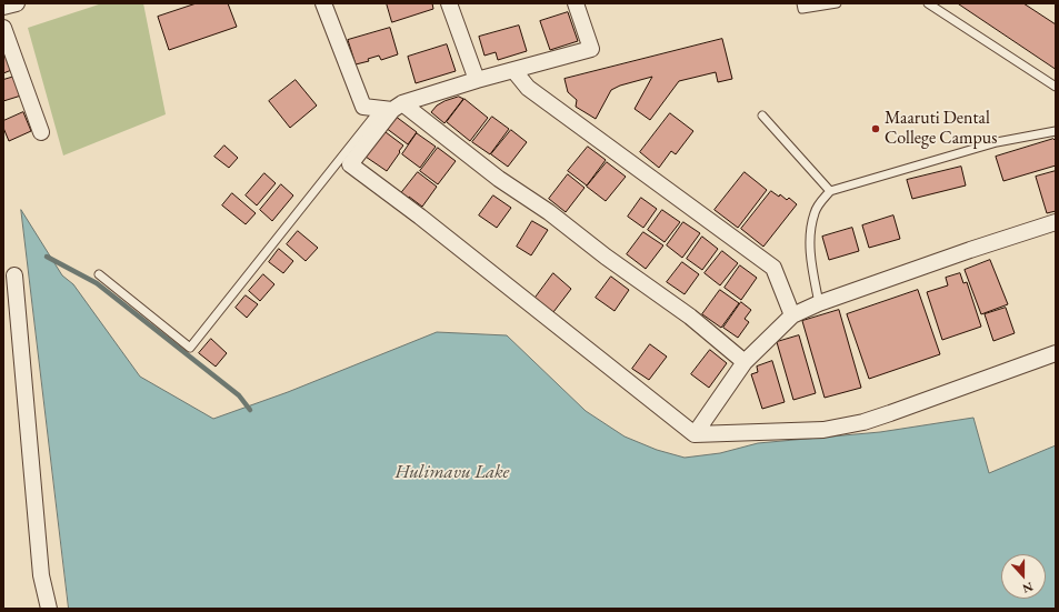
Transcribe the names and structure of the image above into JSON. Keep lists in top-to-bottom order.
{
  "water": ["Hulimavu Lake"],
  "places": ["Maaruti Dental College Campus"],
  "north": "bottom"
}
